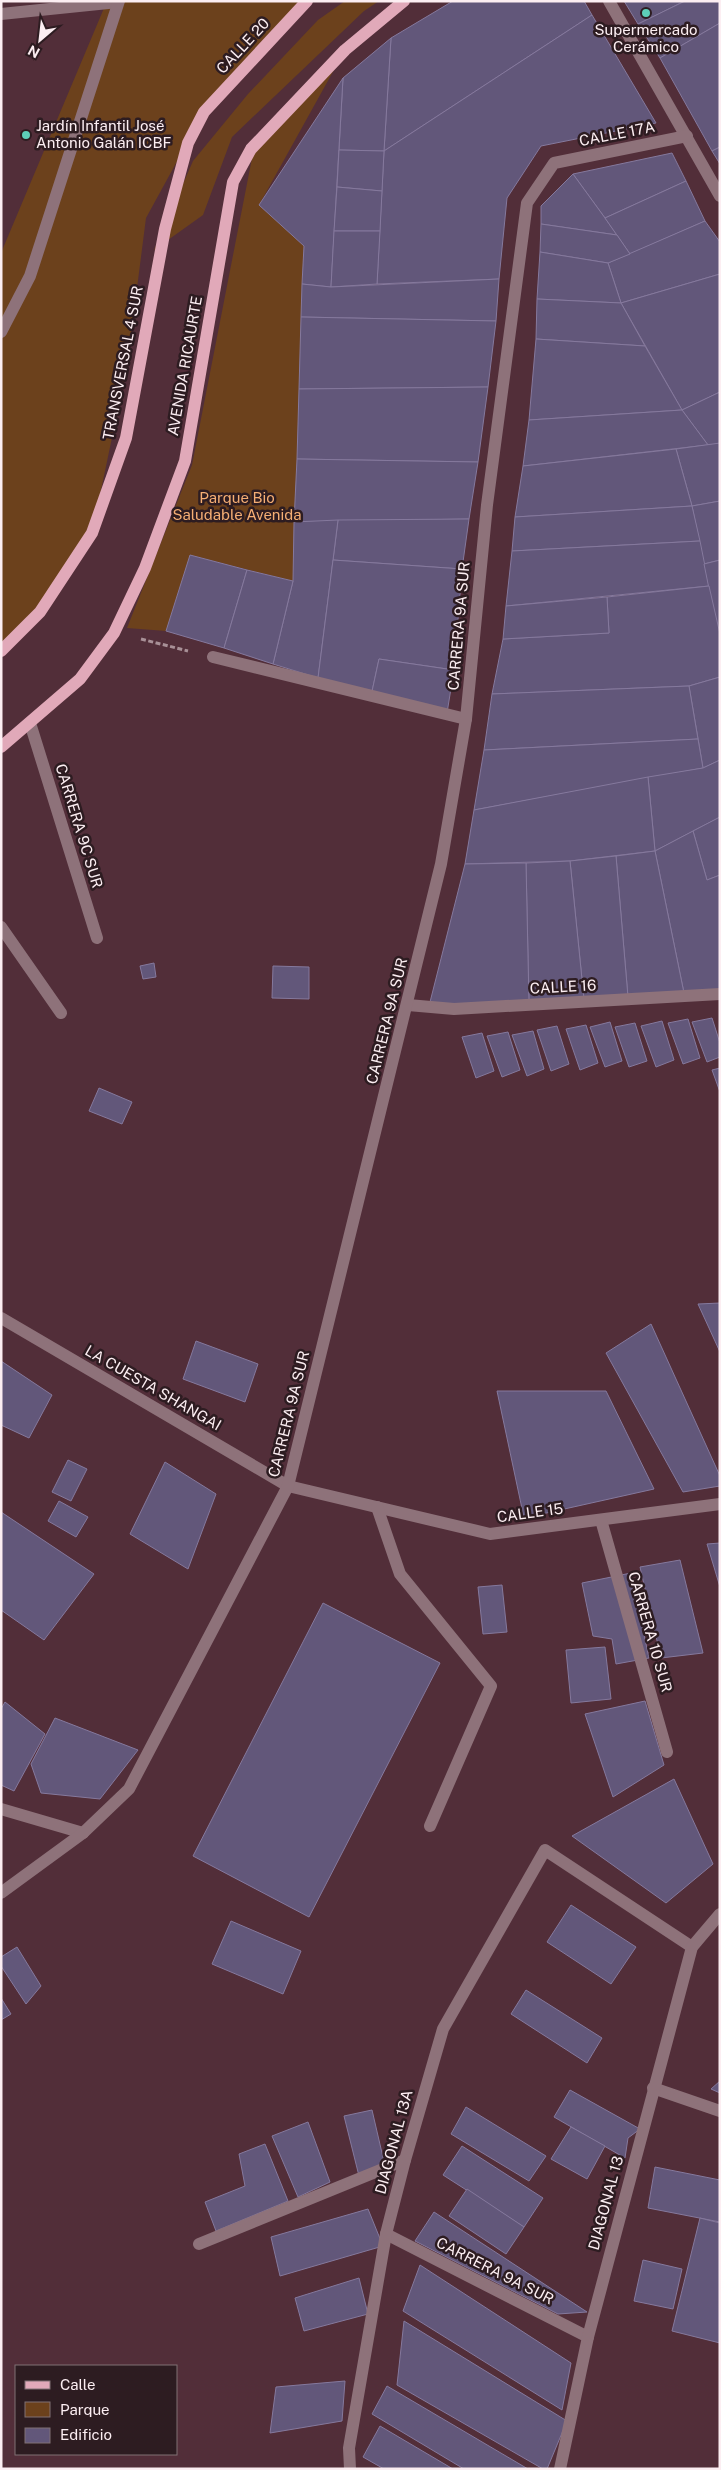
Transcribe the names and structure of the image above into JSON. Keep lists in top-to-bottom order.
{
  "streets": {
    "main road": ["CALLE 20", "TRANSVERSAL 4 SUR", "AVENIDA RICAURTE"],
    "street": [
      "CALLE 17A",
      "CARRERA 9A SUR",
      "CARRERA 9C SUR",
      "CALLE 16",
      "LA CUESTA SHANGAI",
      "CALLE 15",
      "CARRERA 10 SUR",
      "DIAGONAL 13A",
      "DIAGONAL 13"
    ]
  },
  "crossings": [
    ["CALLE 20", "TRANSVERSAL 4 SUR"],
    ["CALLE 17A", "CARRERA 9A SUR"],
    ["AVENIDA RICAURTE", "CARRERA 9C SUR"],
    ["CARRERA 9A SUR", "CALLE 16"],
    ["CARRERA 9A SUR", "LA CUESTA SHANGAI"],
    ["CARRERA 9A SUR", "CALLE 15"],
    ["CARRERA 9A SUR", "DIAGONAL 13A"],
    ["CARRERA 9A SUR", "DIAGONAL 13"],
    ["LA CUESTA SHANGAI", "CALLE 15"],
    ["CALLE 15", "CARRERA 10 SUR"],
    ["DIAGONAL 13A", "DIAGONAL 13"]
  ],
  "parks": ["Parque Bio Saludable Avenida"],
  "places": ["Supermercado Cerámico", "Jardín Infantil José Antonio Galán ICBF"],
  "legend": ["Calle", "Parque", "Edificio"],
  "north": "bottom left"
}
